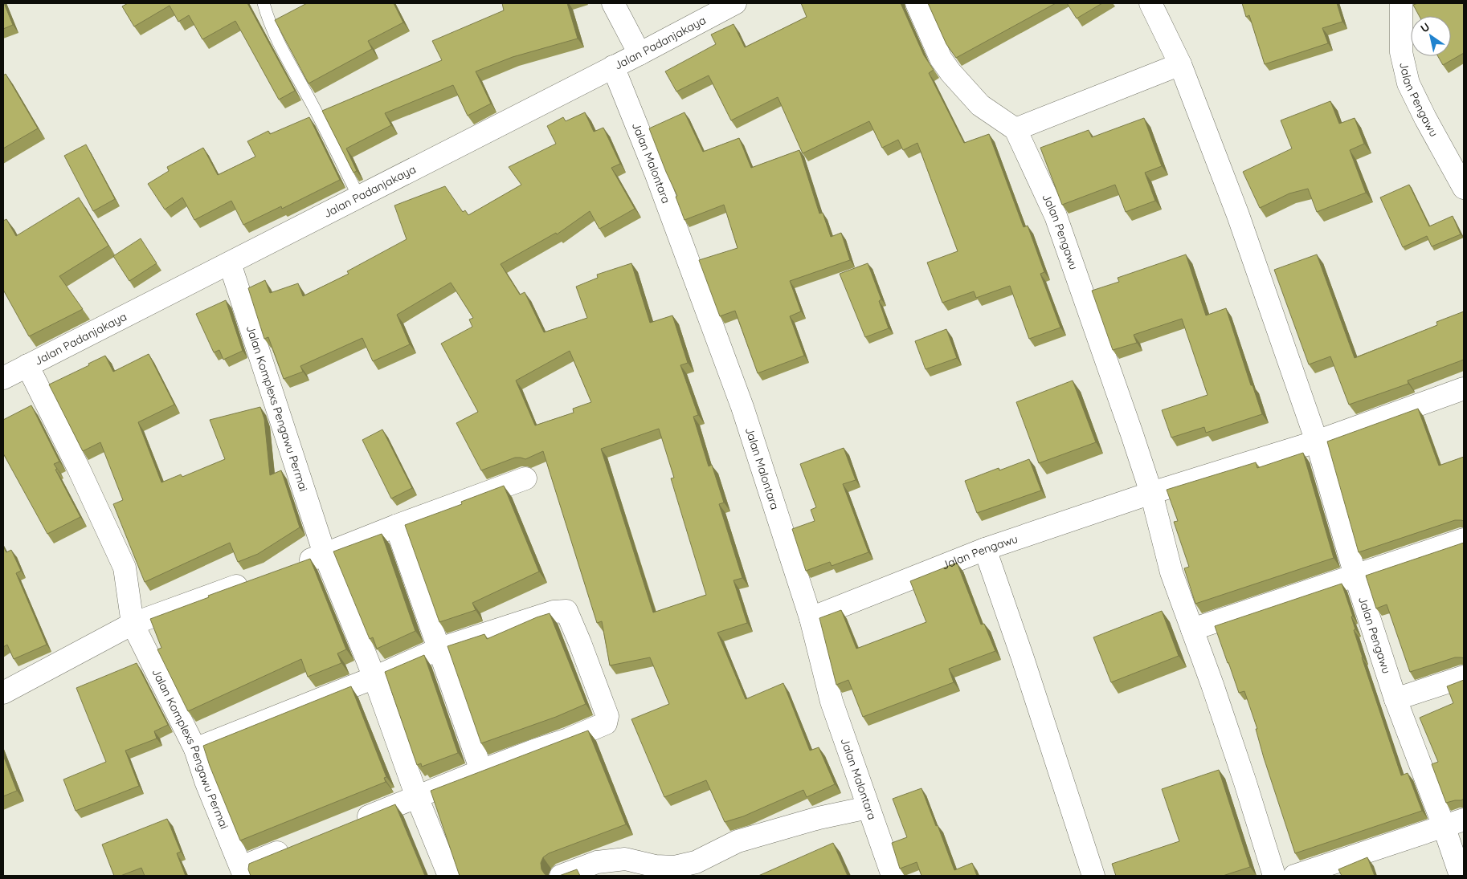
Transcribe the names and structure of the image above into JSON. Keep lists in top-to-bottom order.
{
  "streets": {
    "street": [
      "Jalan Padanjakaya",
      "Jalan Pengawu",
      "Jalan Malontara",
      "Jalan Komplexs Pengawu Permai"
    ]
  },
  "crossings": [
    ["Jalan Padanjakaya", "Jalan Malontara"],
    ["Jalan Padanjakaya", "Jalan Komplexs Pengawu Permai"],
    ["Jalan Pengawu", "Jalan Malontara"]
  ],
  "north": "top left"
}
